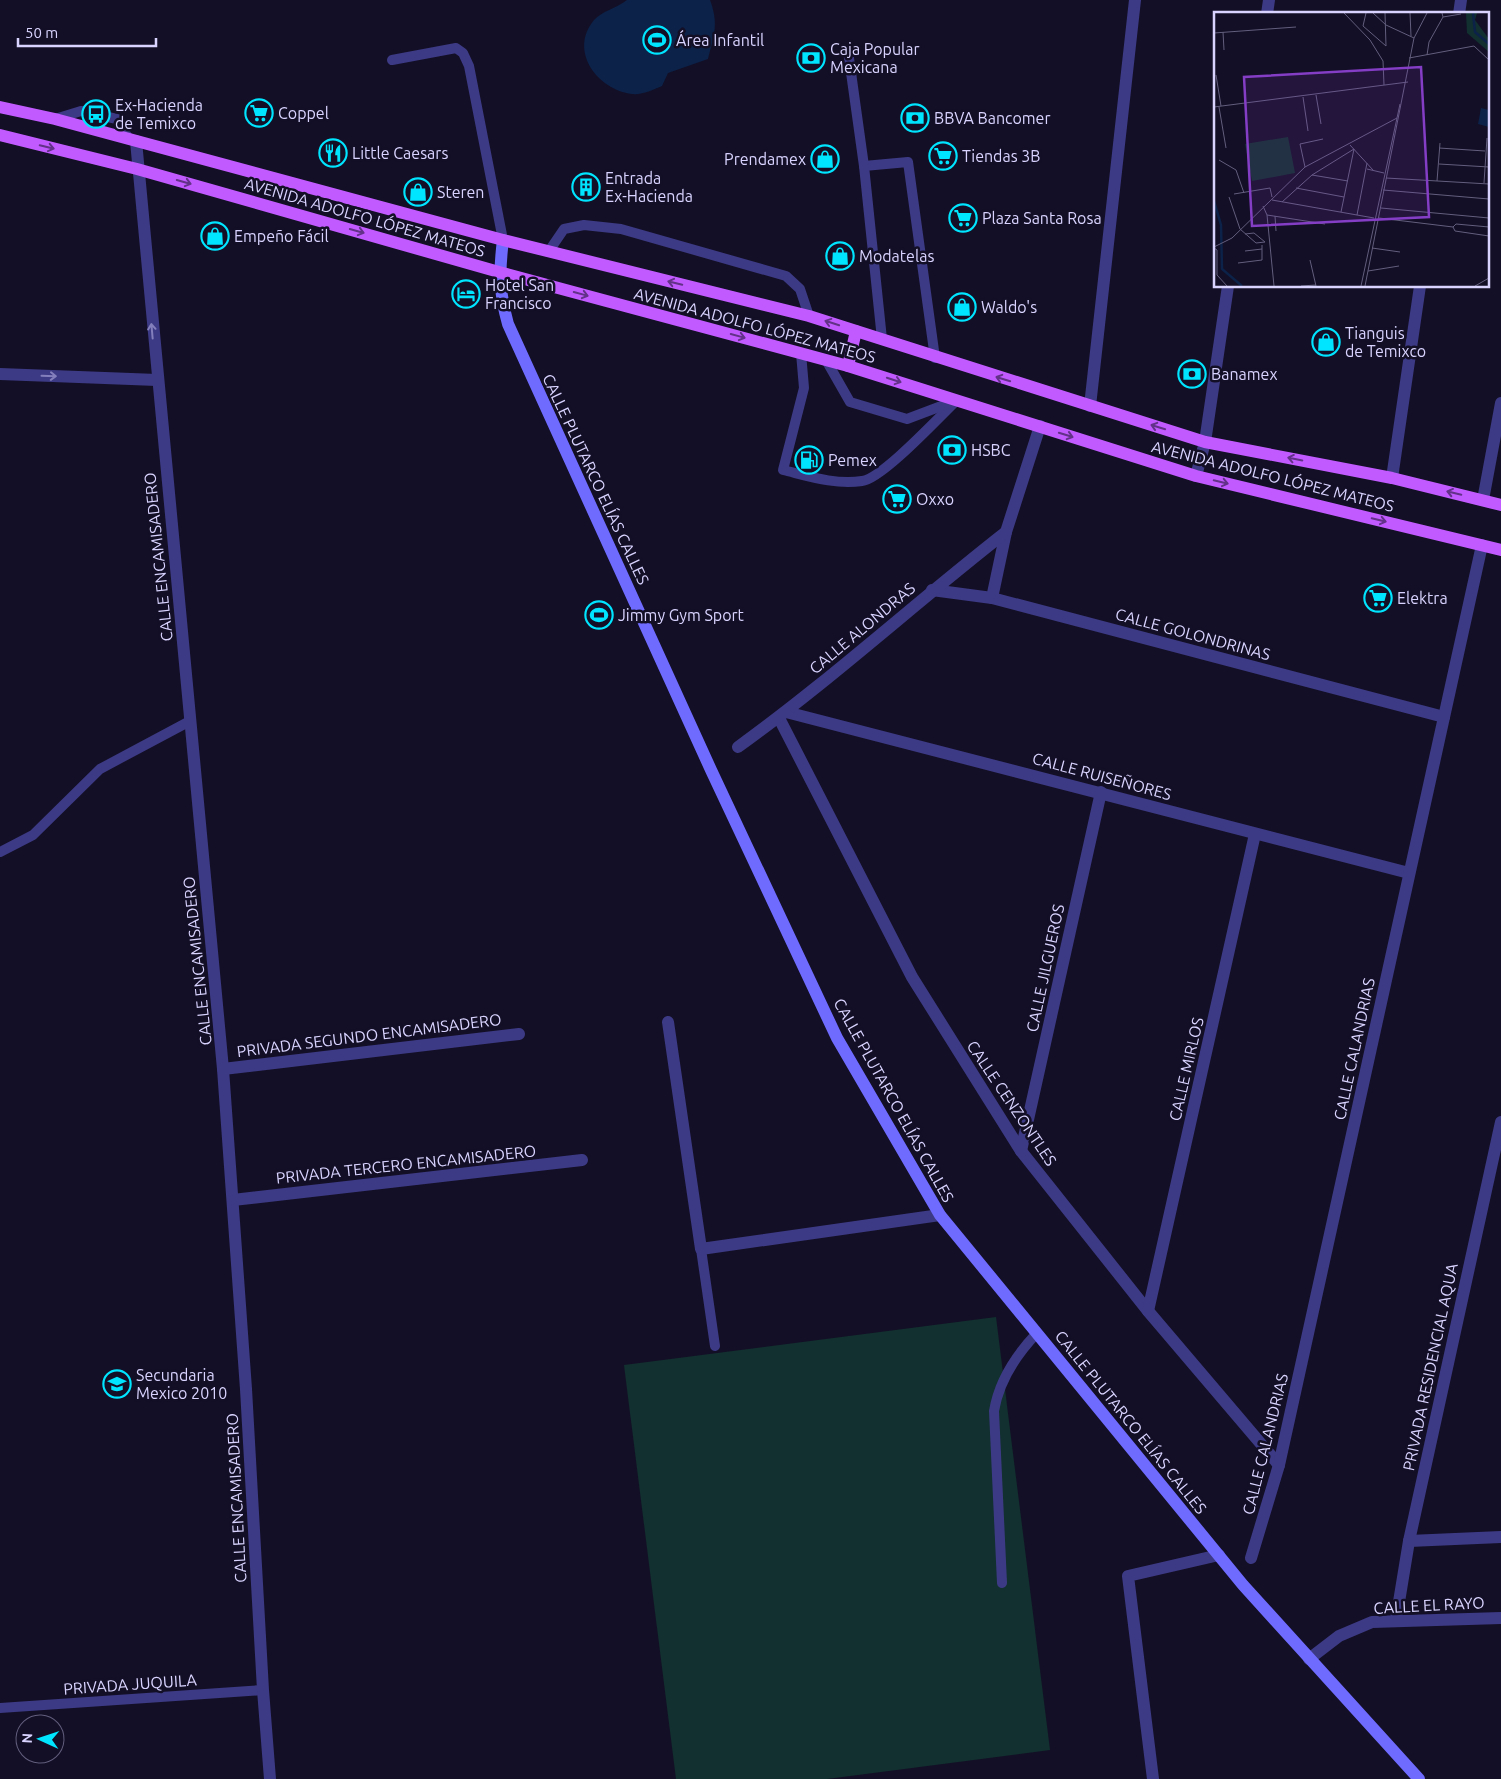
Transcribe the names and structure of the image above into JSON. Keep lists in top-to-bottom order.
{
  "streets": {
    "main road": ["AVENIDA ADOLFO LÓPEZ MATEOS"],
    "street": [
      "CALLE PLUTARCO ELÍAS CALLES",
      "CALLE ENCAMISADERO",
      "CALLE ALONDRAS",
      "CALLE GOLONDRINAS",
      "CALLE RUISEÑORES",
      "CALLE JILGUEROS",
      "PRIVADA SEGUNDO ENCAMISADERO",
      "CALLE CALANDRIAS",
      "CALLE MIRLOS",
      "CALLE CENZONTLES",
      "PRIVADA TERCERO ENCAMISADERO",
      "PRIVADA RESIDENCIAL AQUA",
      "CALLE EL RAYO"
    ],
    "lane": ["PRIVADA JUQUILA"]
  },
  "crossings": [
    ["AVENIDA ADOLFO LÓPEZ MATEOS", "CALLE PLUTARCO ELÍAS CALLES"],
    ["AVENIDA ADOLFO LÓPEZ MATEOS", "CALLE ENCAMISADERO"],
    ["AVENIDA ADOLFO LÓPEZ MATEOS", "CALLE CALANDRIAS"],
    ["CALLE PLUTARCO ELÍAS CALLES", "CALLE EL RAYO"],
    ["CALLE ENCAMISADERO", "PRIVADA SEGUNDO ENCAMISADERO"],
    ["CALLE ENCAMISADERO", "PRIVADA TERCERO ENCAMISADERO"],
    ["CALLE ENCAMISADERO", "PRIVADA JUQUILA"],
    ["CALLE ALONDRAS", "CALLE GOLONDRINAS"],
    ["CALLE ALONDRAS", "CALLE RUISEÑORES"],
    ["CALLE ALONDRAS", "CALLE CENZONTLES"],
    ["CALLE GOLONDRINAS", "CALLE CALANDRIAS"],
    ["CALLE RUISEÑORES", "CALLE JILGUEROS"],
    ["CALLE RUISEÑORES", "CALLE CALANDRIAS"],
    ["CALLE RUISEÑORES", "CALLE MIRLOS"],
    ["CALLE RUISEÑORES", "CALLE CENZONTLES"],
    ["CALLE JILGUEROS", "CALLE CENZONTLES"],
    ["CALLE CALANDRIAS", "CALLE CENZONTLES"],
    ["CALLE MIRLOS", "CALLE CENZONTLES"],
    ["PRIVADA RESIDENCIAL AQUA", "CALLE EL RAYO"]
  ],
  "places": {
    "sports": ["Área Infantil", "Jimmy Gym Sport"],
    "bank": [
      "Caja Popular Mexicana",
      "BBVA Bancomer",
      "Banamex",
      "HSBC"
    ],
    "supermarket": [
      "Coppel",
      "Tiendas 3B",
      "Plaza Santa Rosa",
      "Oxxo",
      "Elektra"
    ],
    "bus stop": ["Ex-Hacienda de Temixco"],
    "restaurant": ["Little Caesars"],
    "shop": [
      "Prendamex",
      "Steren",
      "Empeño Fácil",
      "Modatelas",
      "Waldo's",
      "Tianguis de Temixco"
    ],
    "building": ["Entrada Ex-Hacienda"],
    "hotel": ["Hotel San Francisco"],
    "fuel station": ["Pemex"],
    "school or university": ["Secundaria Mexico 2010"]
  },
  "scale_bar": "50 m",
  "north": "left"
}
